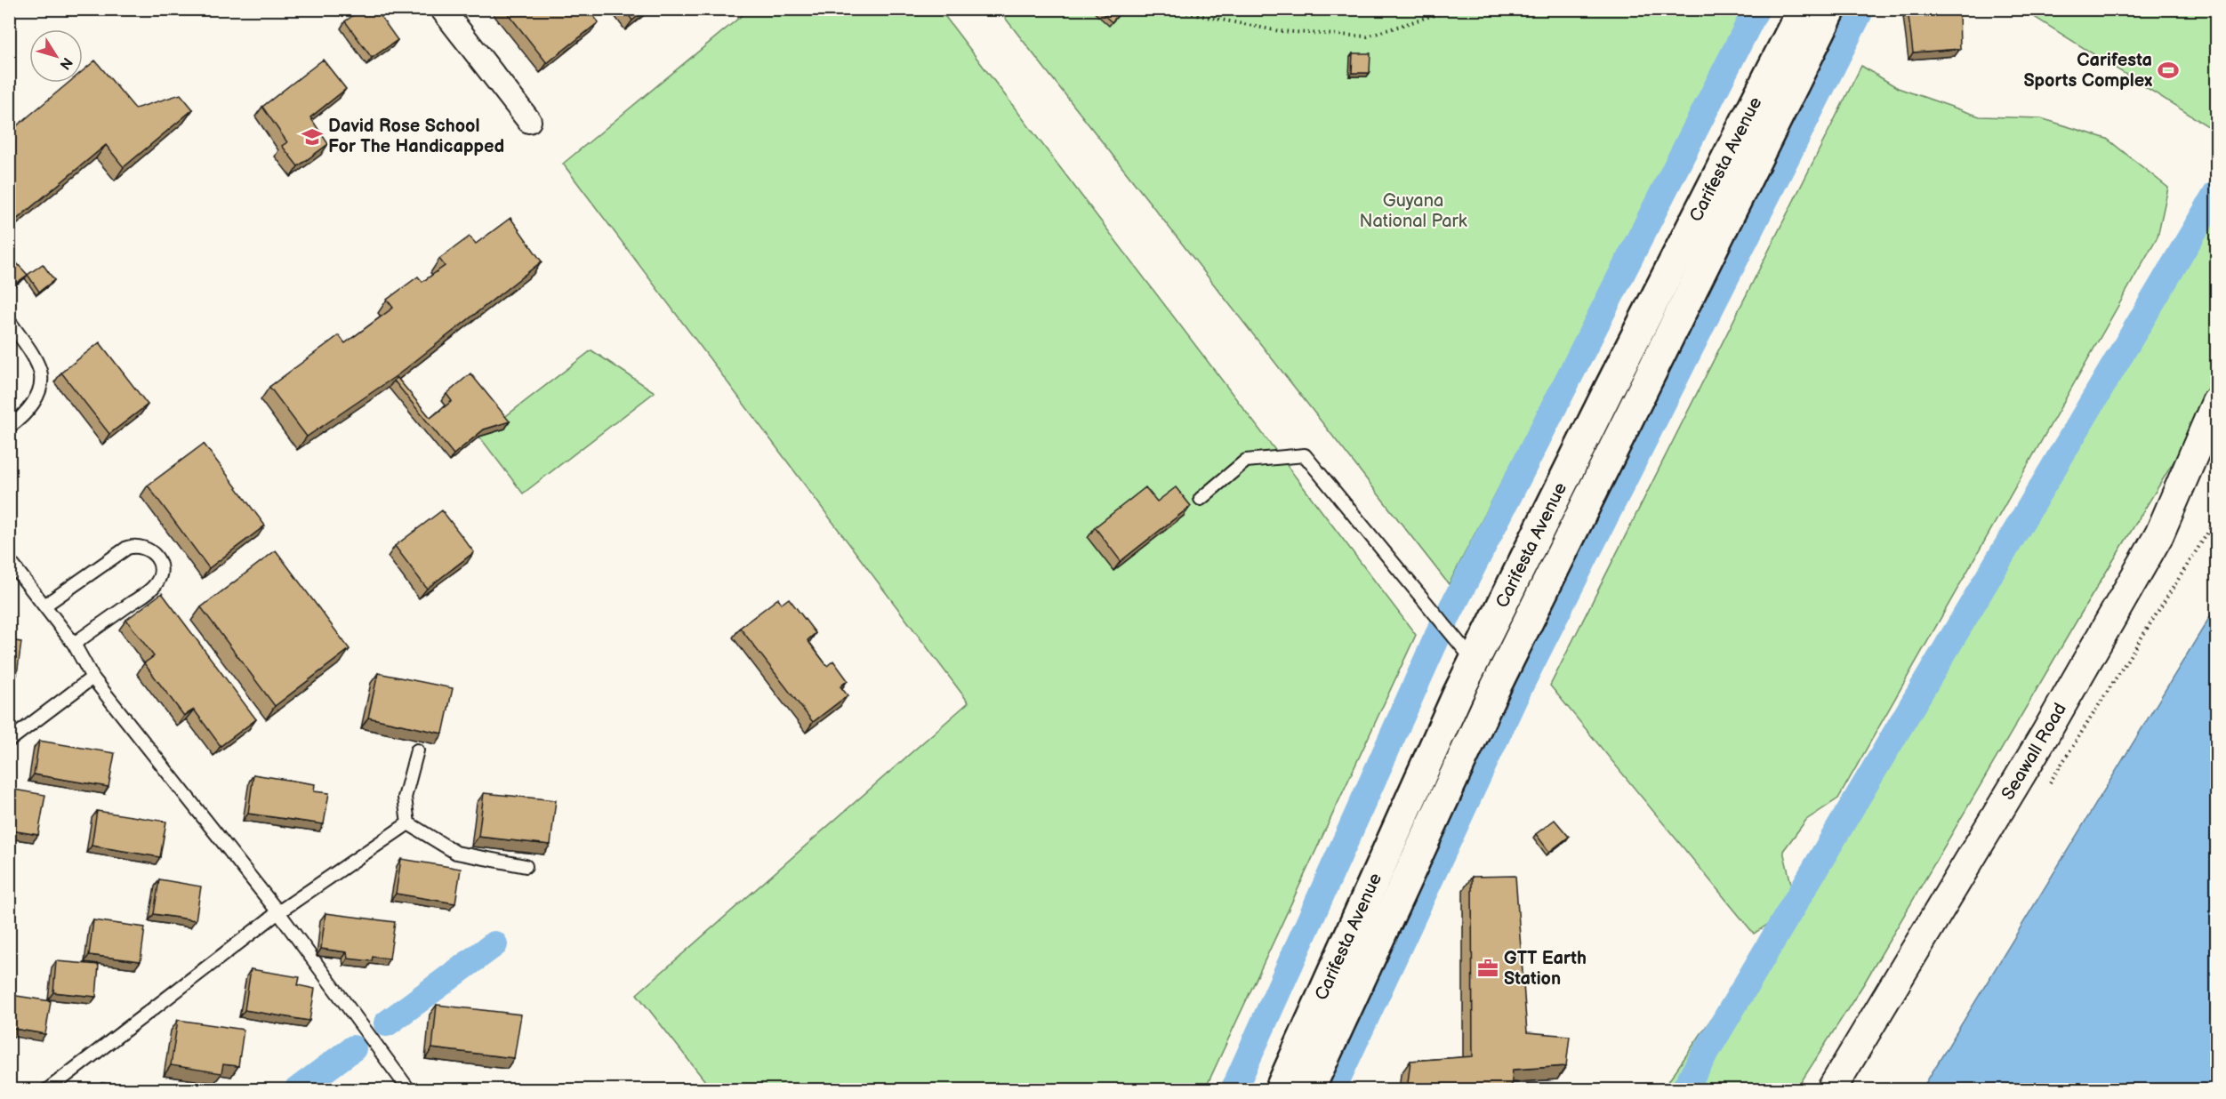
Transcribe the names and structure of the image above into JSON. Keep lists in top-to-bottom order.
{
  "streets": {
    "main road": ["Carifesta Avenue"],
    "street": ["Seawall Road"]
  },
  "parks": ["Guyana National Park"],
  "places": {
    "sports": ["Carifesta Sports Complex"],
    "school or university": ["David Rose School For The Handicapped"],
    "office": ["GTT Earth Station"]
  },
  "north": "bottom right"
}
